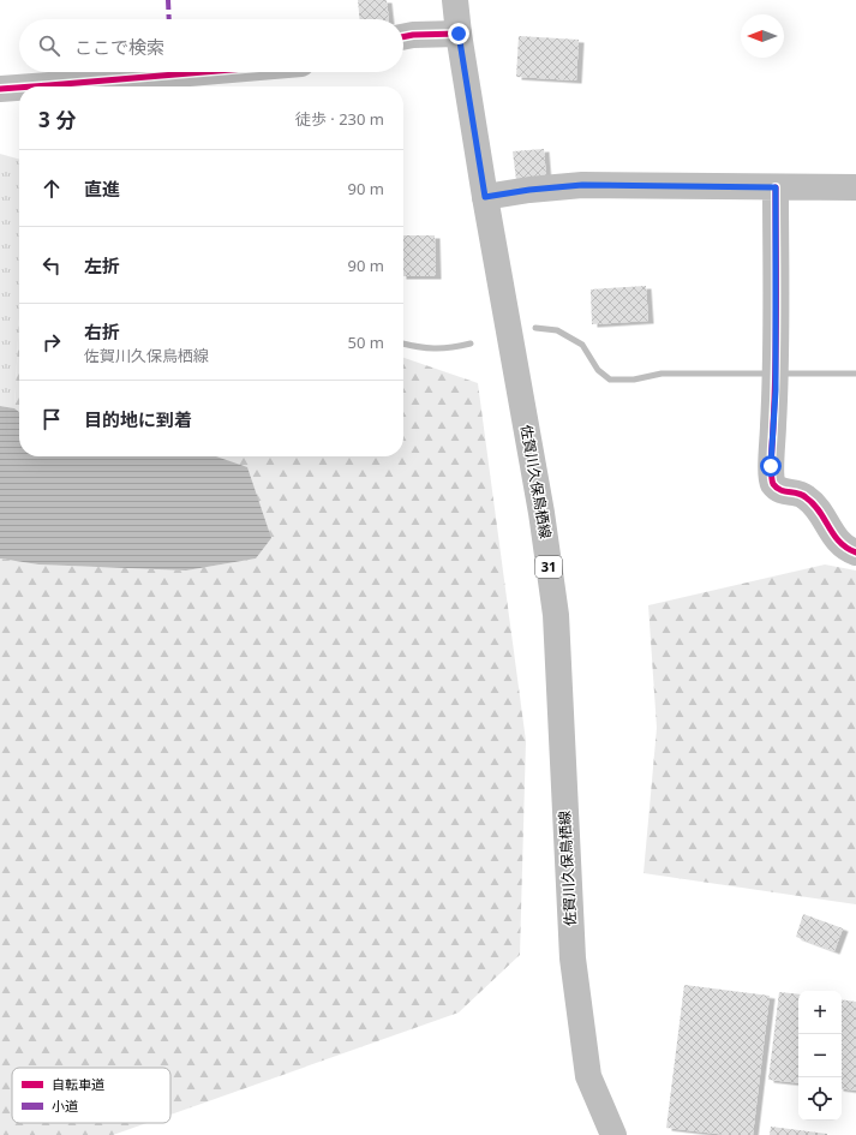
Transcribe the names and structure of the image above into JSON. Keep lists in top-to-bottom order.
{
  "streets": {
    "street": ["佐賀川久保鳥栖線", "31"]
  },
  "legend": ["自転車道", "小道"],
  "north": "left",
  "page": {
    "search": "ここで検索",
    "heading": ["3 分", "徒歩 · 230 m"],
    "list": [
      ["直進", "90 m"],
      ["左折", "90 m"],
      ["右折", "佐賀川久保鳥栖線", "50 m"],
      "目的地に到着"
    ],
    "map_buttons": ["+", "−"]
  }
}
